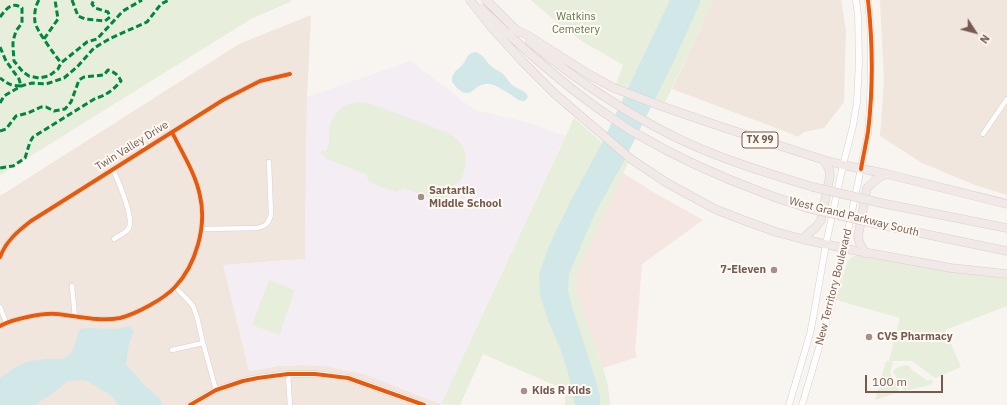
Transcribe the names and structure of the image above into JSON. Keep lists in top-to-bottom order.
{
  "streets": {
    "highway": ["TX 99", "West Grand Parkway South"],
    "street": ["Twin Valley Drive", "New Territory Boulevard"]
  },
  "crossings": [
    ["TX 99", "West Grand Parkway South"],
    ["TX 99", "New Territory Boulevard"]
  ],
  "parks": ["Watkins Cemetery"],
  "places": [
    "Sartartia Middle School",
    "7-Eleven",
    "CVS Pharmacy",
    "Kids R Kids"
  ],
  "scale_bar": "100 m",
  "north": "bottom right"
}
